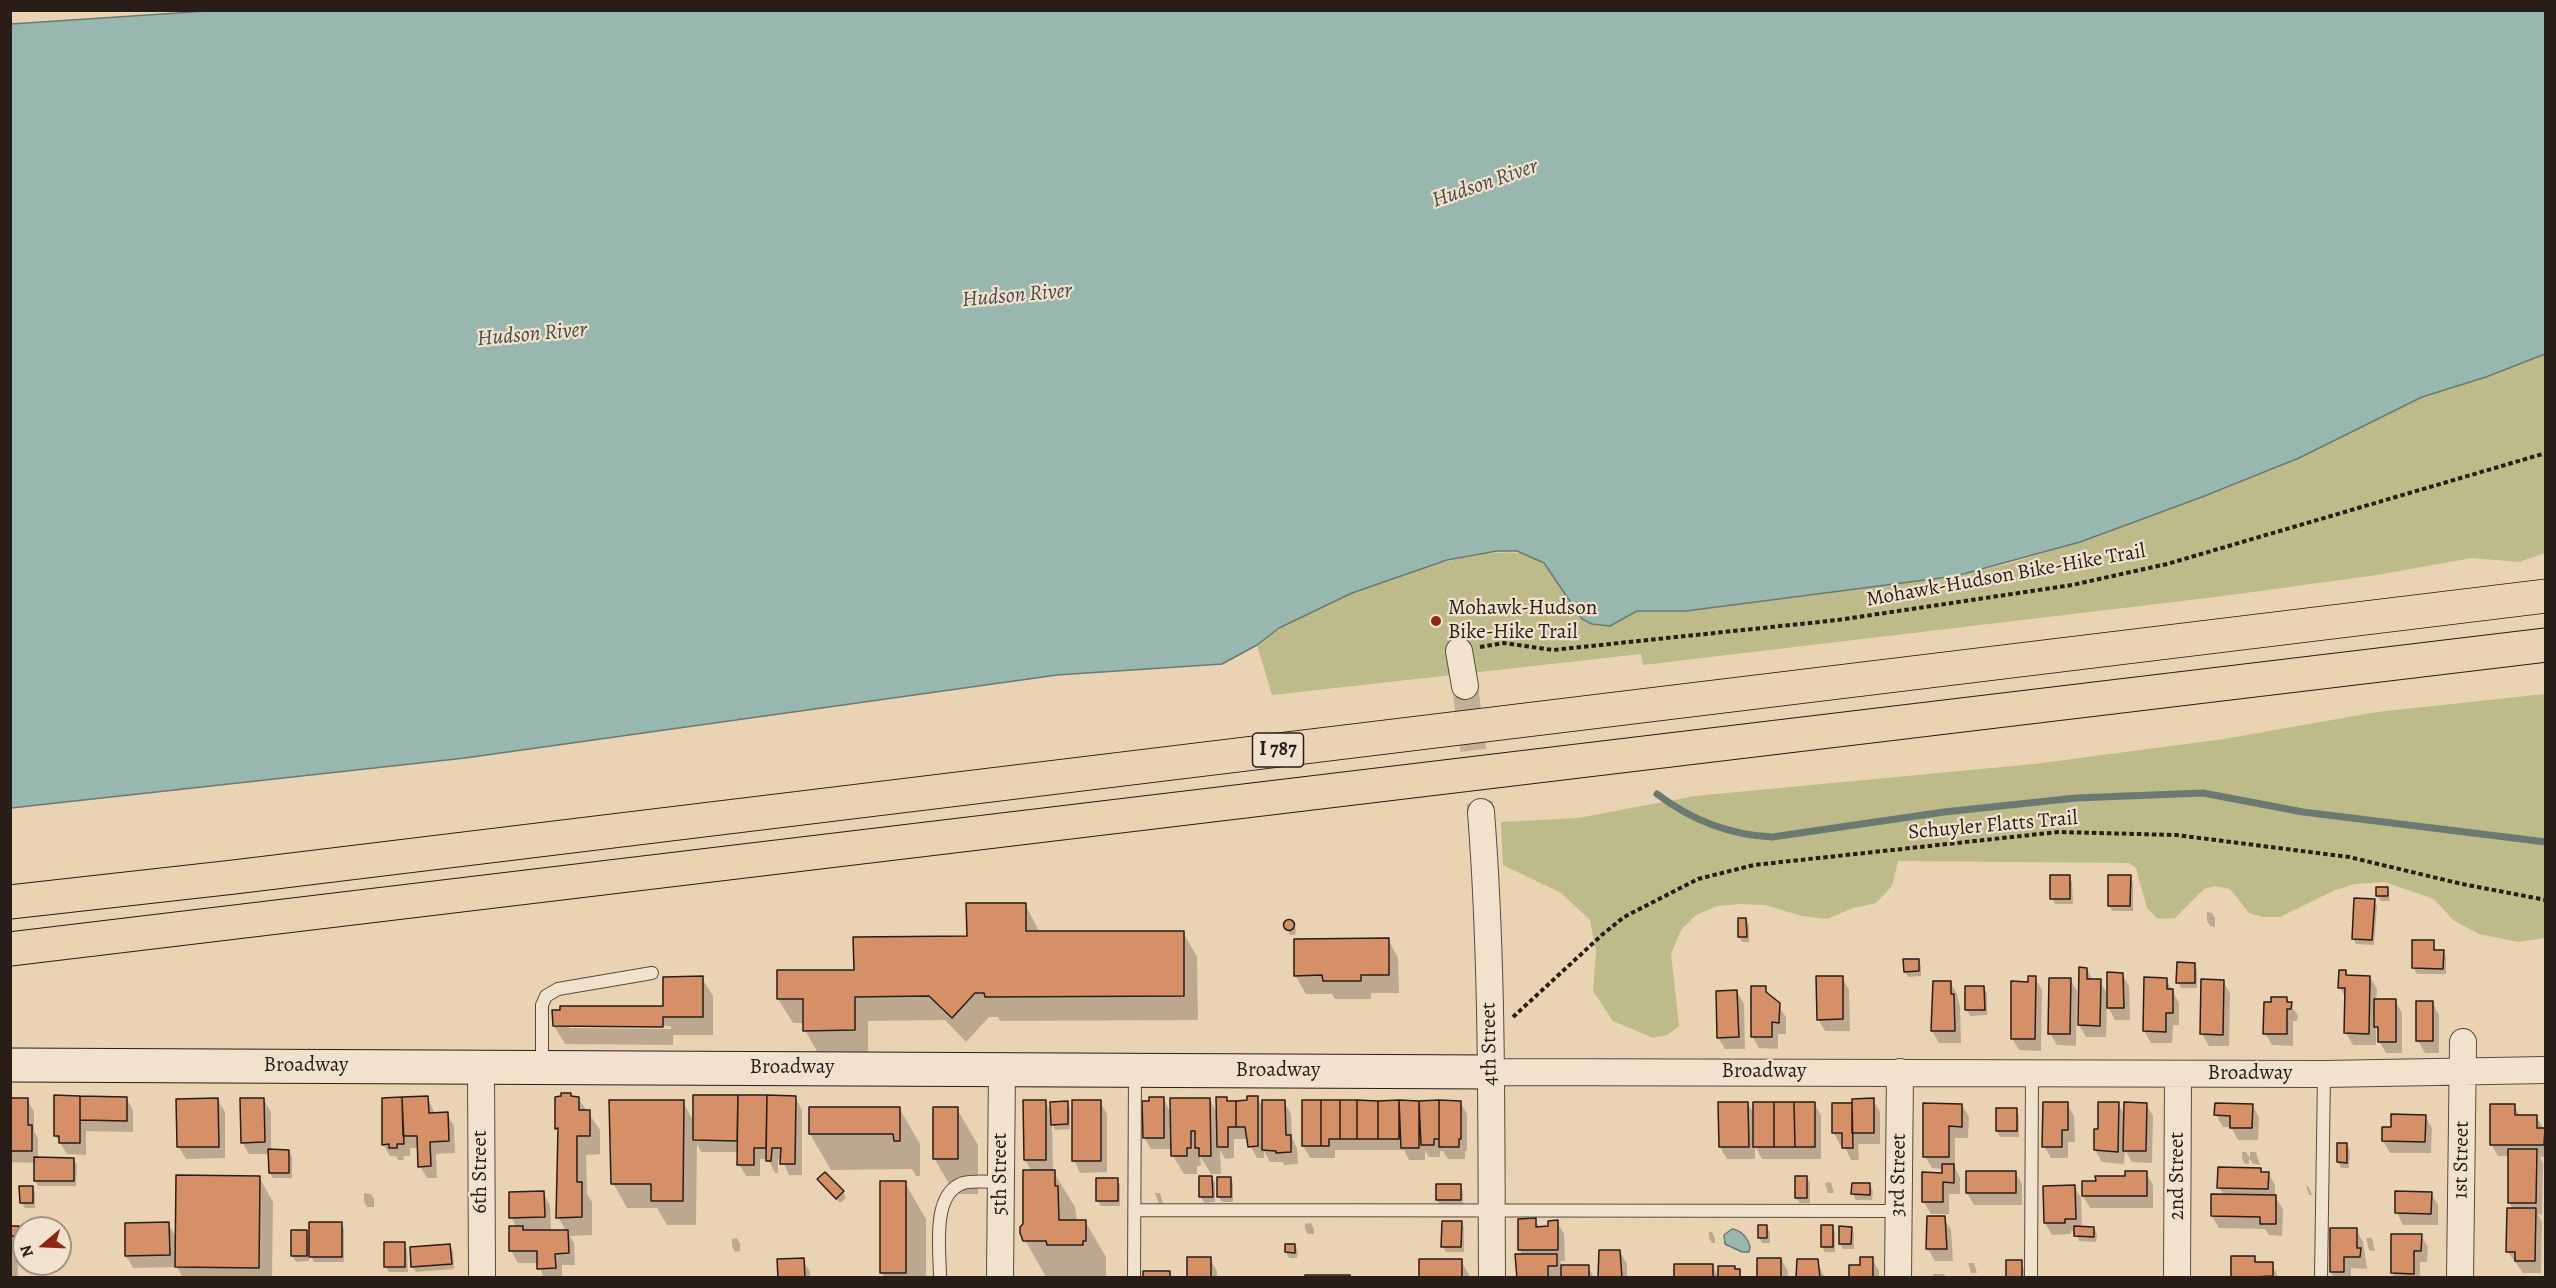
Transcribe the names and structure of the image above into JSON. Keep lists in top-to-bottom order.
{
  "streets": {
    "highway": ["I 787"],
    "street": [
      "4th Street",
      "Broadway",
      "1st Street",
      "6th Street",
      "5th Street",
      "3rd Street",
      "2nd Street"
    ],
    "path": ["Mohawk-Hudson Bike-Hike Trail", "Schuyler Flatts Trail"]
  },
  "crossings": [
    ["Schuyler Flatts Trail", "4th Street"],
    ["4th Street", "Broadway"],
    ["Broadway", "1st Street"],
    ["Broadway", "6th Street"],
    ["Broadway", "5th Street"],
    ["Broadway", "3rd Street"],
    ["Broadway", "2nd Street"]
  ],
  "water": ["Hudson River"],
  "places": ["Mohawk-Hudson Bike-Hike Trail"],
  "north": "left"
}
